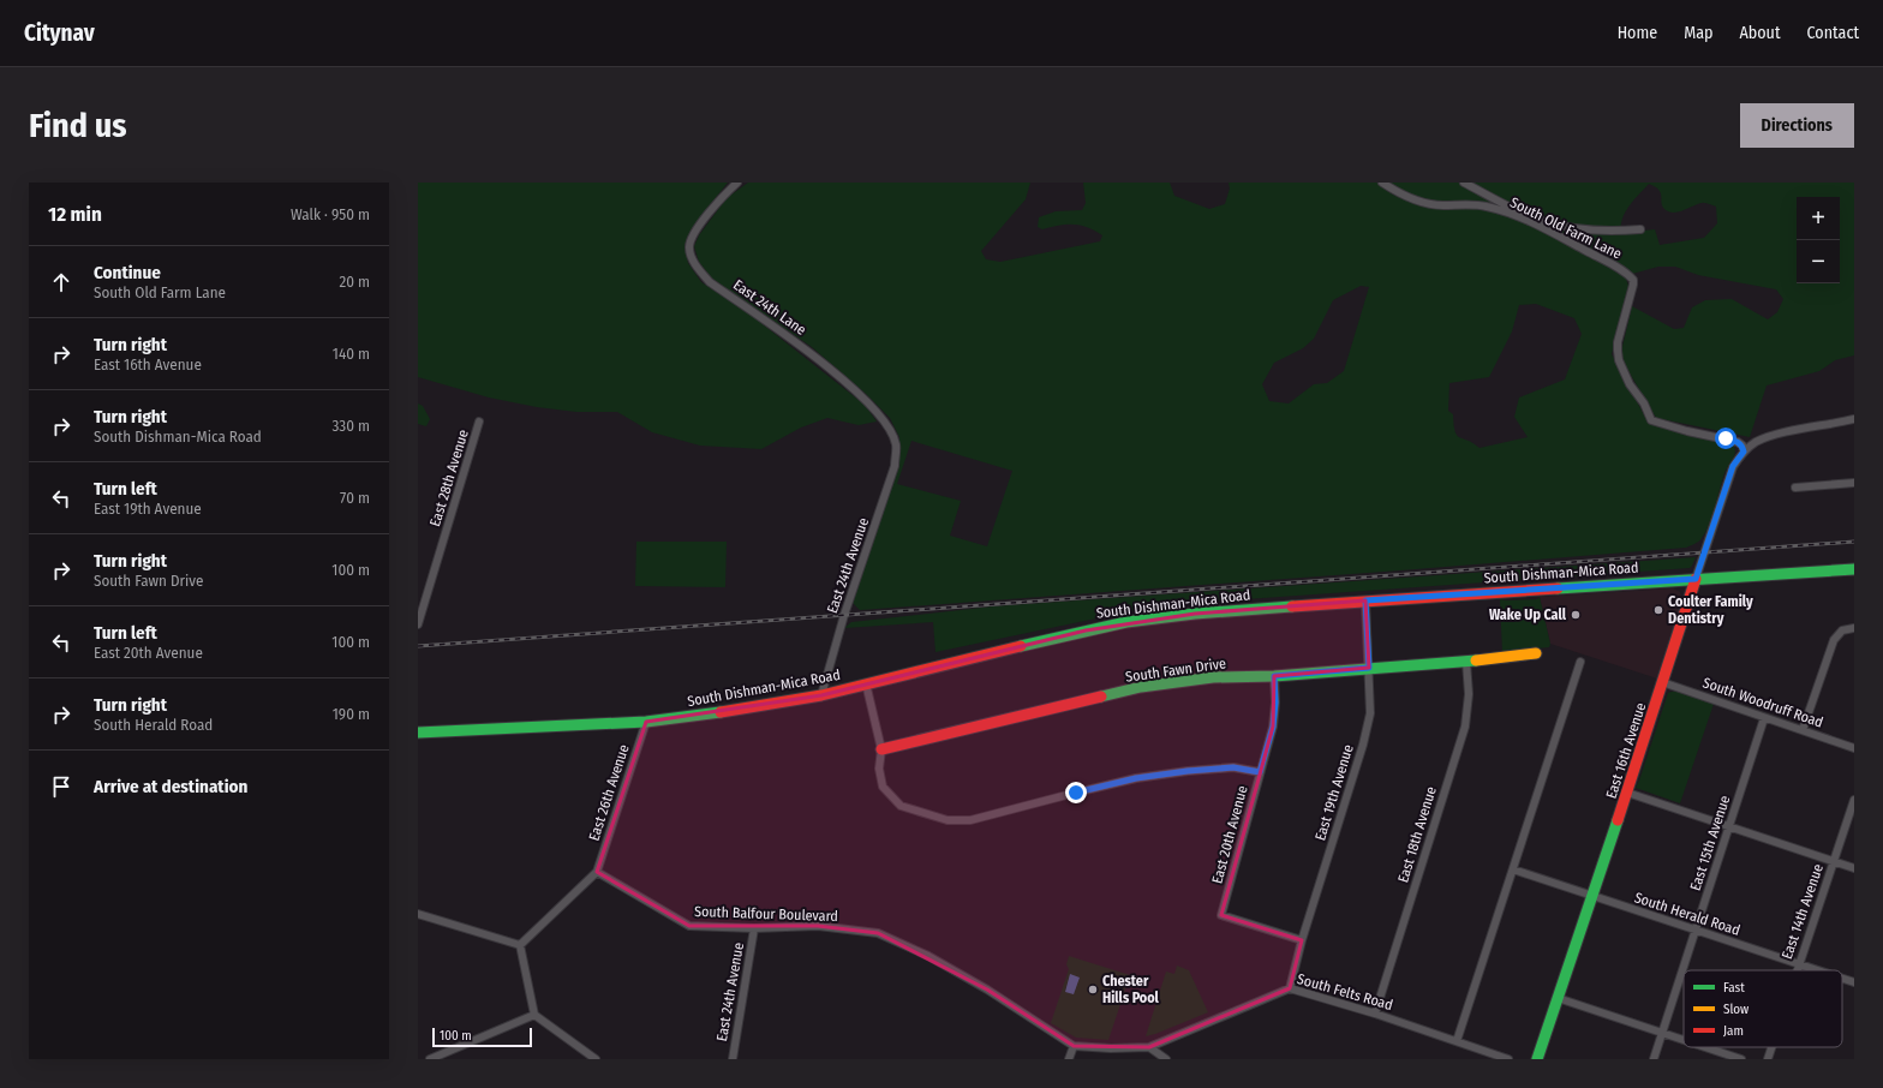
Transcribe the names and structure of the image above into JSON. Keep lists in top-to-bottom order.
{
  "streets": {
    "main road": ["South Dishman-Mica Road", "South Fawn Drive", "East 16th Avenue"],
    "street": [
      "South Old Farm Lane",
      "East 24th Lane",
      "East 28th Avenue",
      "East 24th Avenue",
      "South Woodruff Road",
      "East 26th Avenue",
      "East 19th Avenue",
      "East 20th Avenue",
      "East 18th Avenue",
      "East 15th Avenue",
      "East 14th Avenue",
      "South Balfour Boulevard",
      "South Herald Road",
      "South Felts Road"
    ]
  },
  "crossings": [
    ["South Old Farm Lane", "East 16th Avenue"],
    ["East 24th Lane", "East 24th Avenue"],
    ["East 24th Avenue", "South Dishman-Mica Road"],
    ["East 24th Avenue", "South Balfour Boulevard"],
    ["South Dishman-Mica Road", "East 16th Avenue"],
    ["South Dishman-Mica Road", "East 26th Avenue"],
    ["South Dishman-Mica Road", "East 19th Avenue"],
    ["South Fawn Drive", "East 19th Avenue"],
    ["South Fawn Drive", "East 20th Avenue"],
    ["South Fawn Drive", "East 18th Avenue"],
    ["South Woodruff Road", "East 16th Avenue"],
    ["South Woodruff Road", "East 15th Avenue"],
    ["East 16th Avenue", "South Herald Road"],
    ["East 26th Avenue", "South Balfour Boulevard"],
    ["East 19th Avenue", "East 20th Avenue"],
    ["East 19th Avenue", "South Felts Road"],
    ["East 18th Avenue", "South Felts Road"],
    ["East 15th Avenue", "South Herald Road"],
    ["East 14th Avenue", "South Herald Road"],
    ["South Balfour Boulevard", "South Felts Road"]
  ],
  "places": ["Coulter Family Dentistry", "Wake Up Call", "Chester Hills Pool"],
  "legend": ["Fast", "Slow", "Jam"],
  "scale_bar": "100 m",
  "page": {
    "header": "Citynav",
    "nav": [
      "Home",
      "Map",
      "About",
      "Contact"
    ],
    "buttons": "Directions",
    "title": "Find us",
    "heading": ["12 min", "Walk · 950 m"],
    "map_buttons": ["+", "−"],
    "list": [
      ["Continue", "South Old Farm Lane", "20 m"],
      ["Turn right", "East 16th Avenue", "140 m"],
      ["Turn right", "South Dishman-Mica Road", "330 m"],
      ["Turn left", "East 19th Avenue", "70 m"],
      ["Turn right", "South Fawn Drive", "100 m"],
      ["Turn left", "East 20th Avenue", "100 m"],
      ["Turn right", "South Herald Road", "190 m"],
      "Arrive at destination"
    ],
    "scale": "100 m"
  }
}
